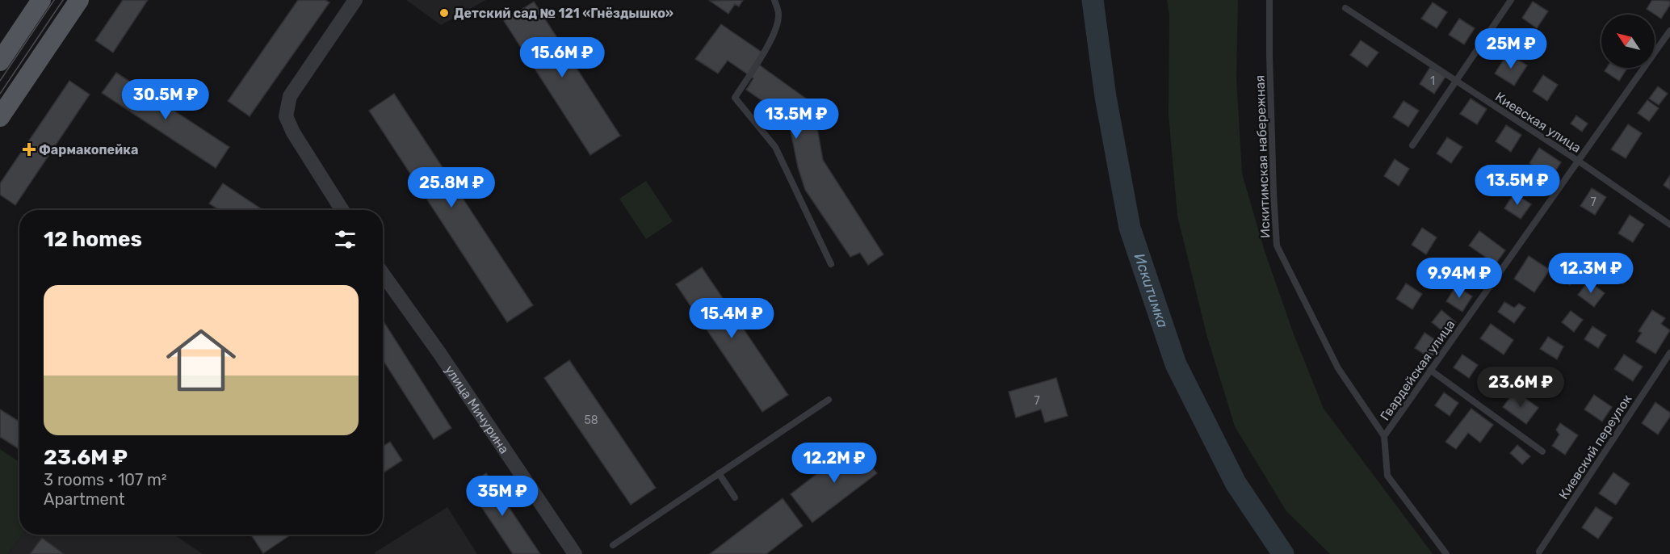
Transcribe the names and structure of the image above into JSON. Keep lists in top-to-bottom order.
{
  "streets": {
    "street": ["улица Мичурина"],
    "lane": [
      "Киевская улица",
      "Искитимская набережная",
      "Гвардейская улица",
      "Киевский переулок"
    ]
  },
  "crossings": [
    ["Киевская улица", "Гвардейская улица"],
    ["Искитимская набережная", "Гвардейская улица"]
  ],
  "water": ["Искитимка"],
  "places": {
    "other": ["Детский сад № 121 «Гнёздышко»"],
    "health": ["Фармакопейка"]
  },
  "house_numbers": [
    "1",
    "7",
    "7",
    "58"
  ],
  "north": "top left",
  "page": {
    "price": [
      "25M ₽",
      "15.6M ₽",
      "30.5M ₽",
      "13.5M ₽",
      "13.5M ₽",
      "25.8M ₽",
      "12.3M ₽",
      "9.94M ₽",
      "15.4M ₽",
      "23.6M ₽",
      "12.2M ₽",
      "35M ₽"
    ],
    "heading": "12 homes",
    "list": [
      {
        "name": "23.6M ₽",
        "note": "3 rooms · 107 m² · Apartment"
      }
    ]
  }
}
